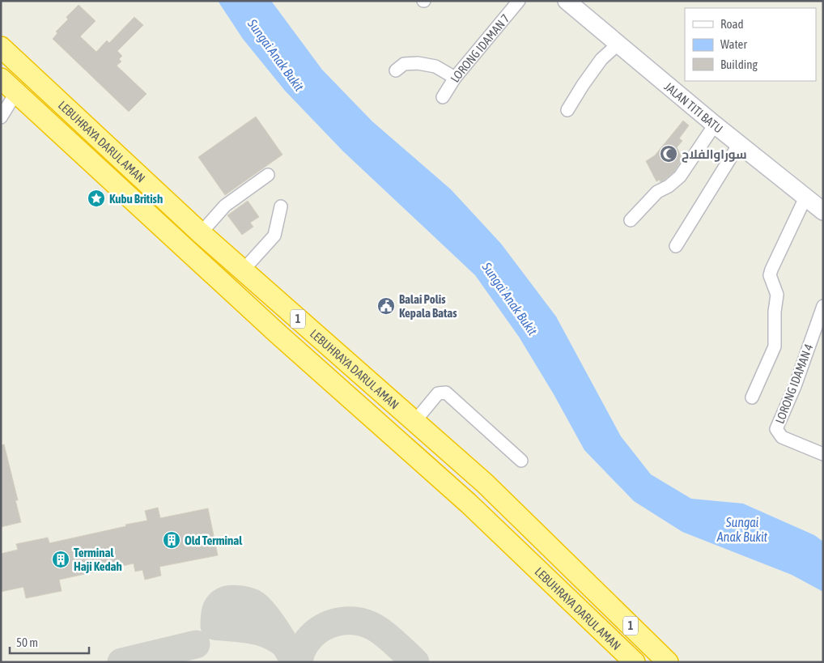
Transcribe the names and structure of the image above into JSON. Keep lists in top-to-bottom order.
{
  "streets": {
    "highway": ["LEBUHRAYA DARUL AMAN", "1"],
    "main road": ["JALAN TITI BATU"],
    "street": ["LORONG IDAMAN 7", "LORONG IDAMAN 4"]
  },
  "water": ["Sungai Anak Bukit"],
  "places": {
    "mosque": ["سوراوالفلاح"],
    "place": ["Kubu British"],
    "public building": ["Balai Polis Kepala Batas"],
    "building": ["Old Terminal", "Terminal Haji Kedah"]
  },
  "legend": ["Road", "Water", "Building"],
  "scale_bar": "50 m"
}
